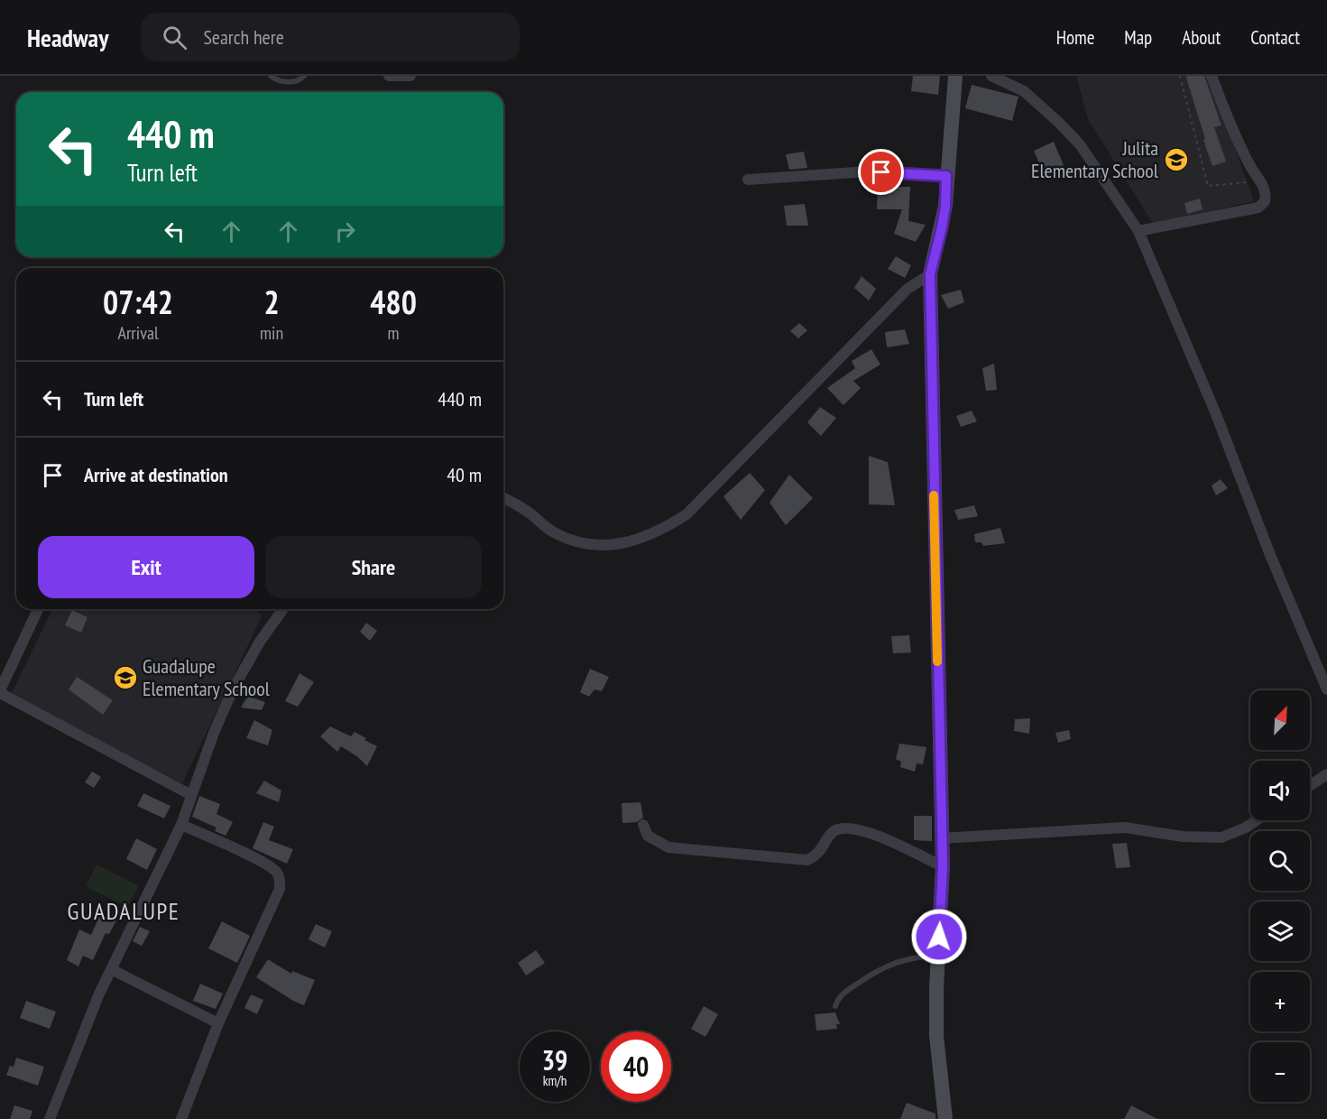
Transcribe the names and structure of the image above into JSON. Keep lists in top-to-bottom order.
{
  "districts": ["GUADALUPE"],
  "places": {
    "school or university": ["Julita Elementary School", "Guadalupe Elementary School"]
  },
  "north": "top right",
  "page": {
    "header": "Headway",
    "search": "Search here",
    "nav": [
      "Home",
      "Map",
      "About",
      "Contact"
    ],
    "turn": ["440 m", "Turn left"],
    "eta": [
      "07:42",
      "Arrival",
      "2",
      "min",
      "480",
      "m"
    ],
    "list": [
      {
        "name": "Turn left",
        "value": "440 m"
      },
      {
        "name": "Arrive at destination",
        "value": "40 m"
      }
    ],
    "buttons": ["Exit", "Share"],
    "map_buttons": ["+", "−"],
    "speed": "39 km/h",
    "limit": "40"
  }
}
